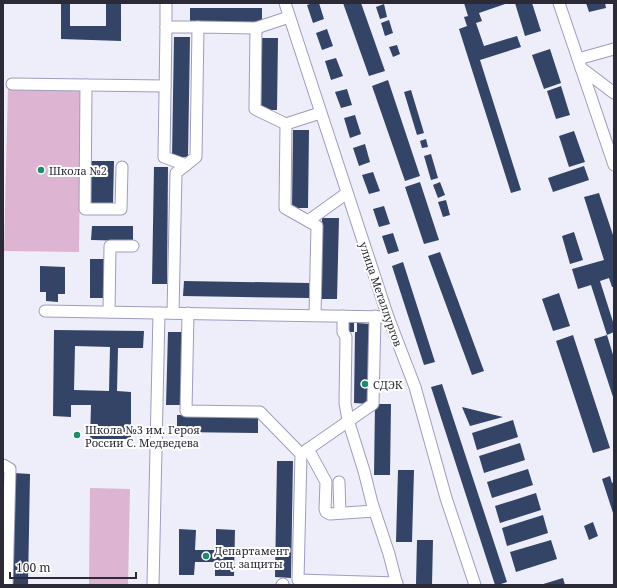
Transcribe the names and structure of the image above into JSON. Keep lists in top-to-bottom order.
{
  "streets": {
    "street": ["улица Металлургов"]
  },
  "places": [
    "Школа №2",
    "СДЭК",
    "Школа №3 им. Героя России С. Медведева",
    "Департамент соц. защиты"
  ],
  "scale_bar": "100 m"
}
